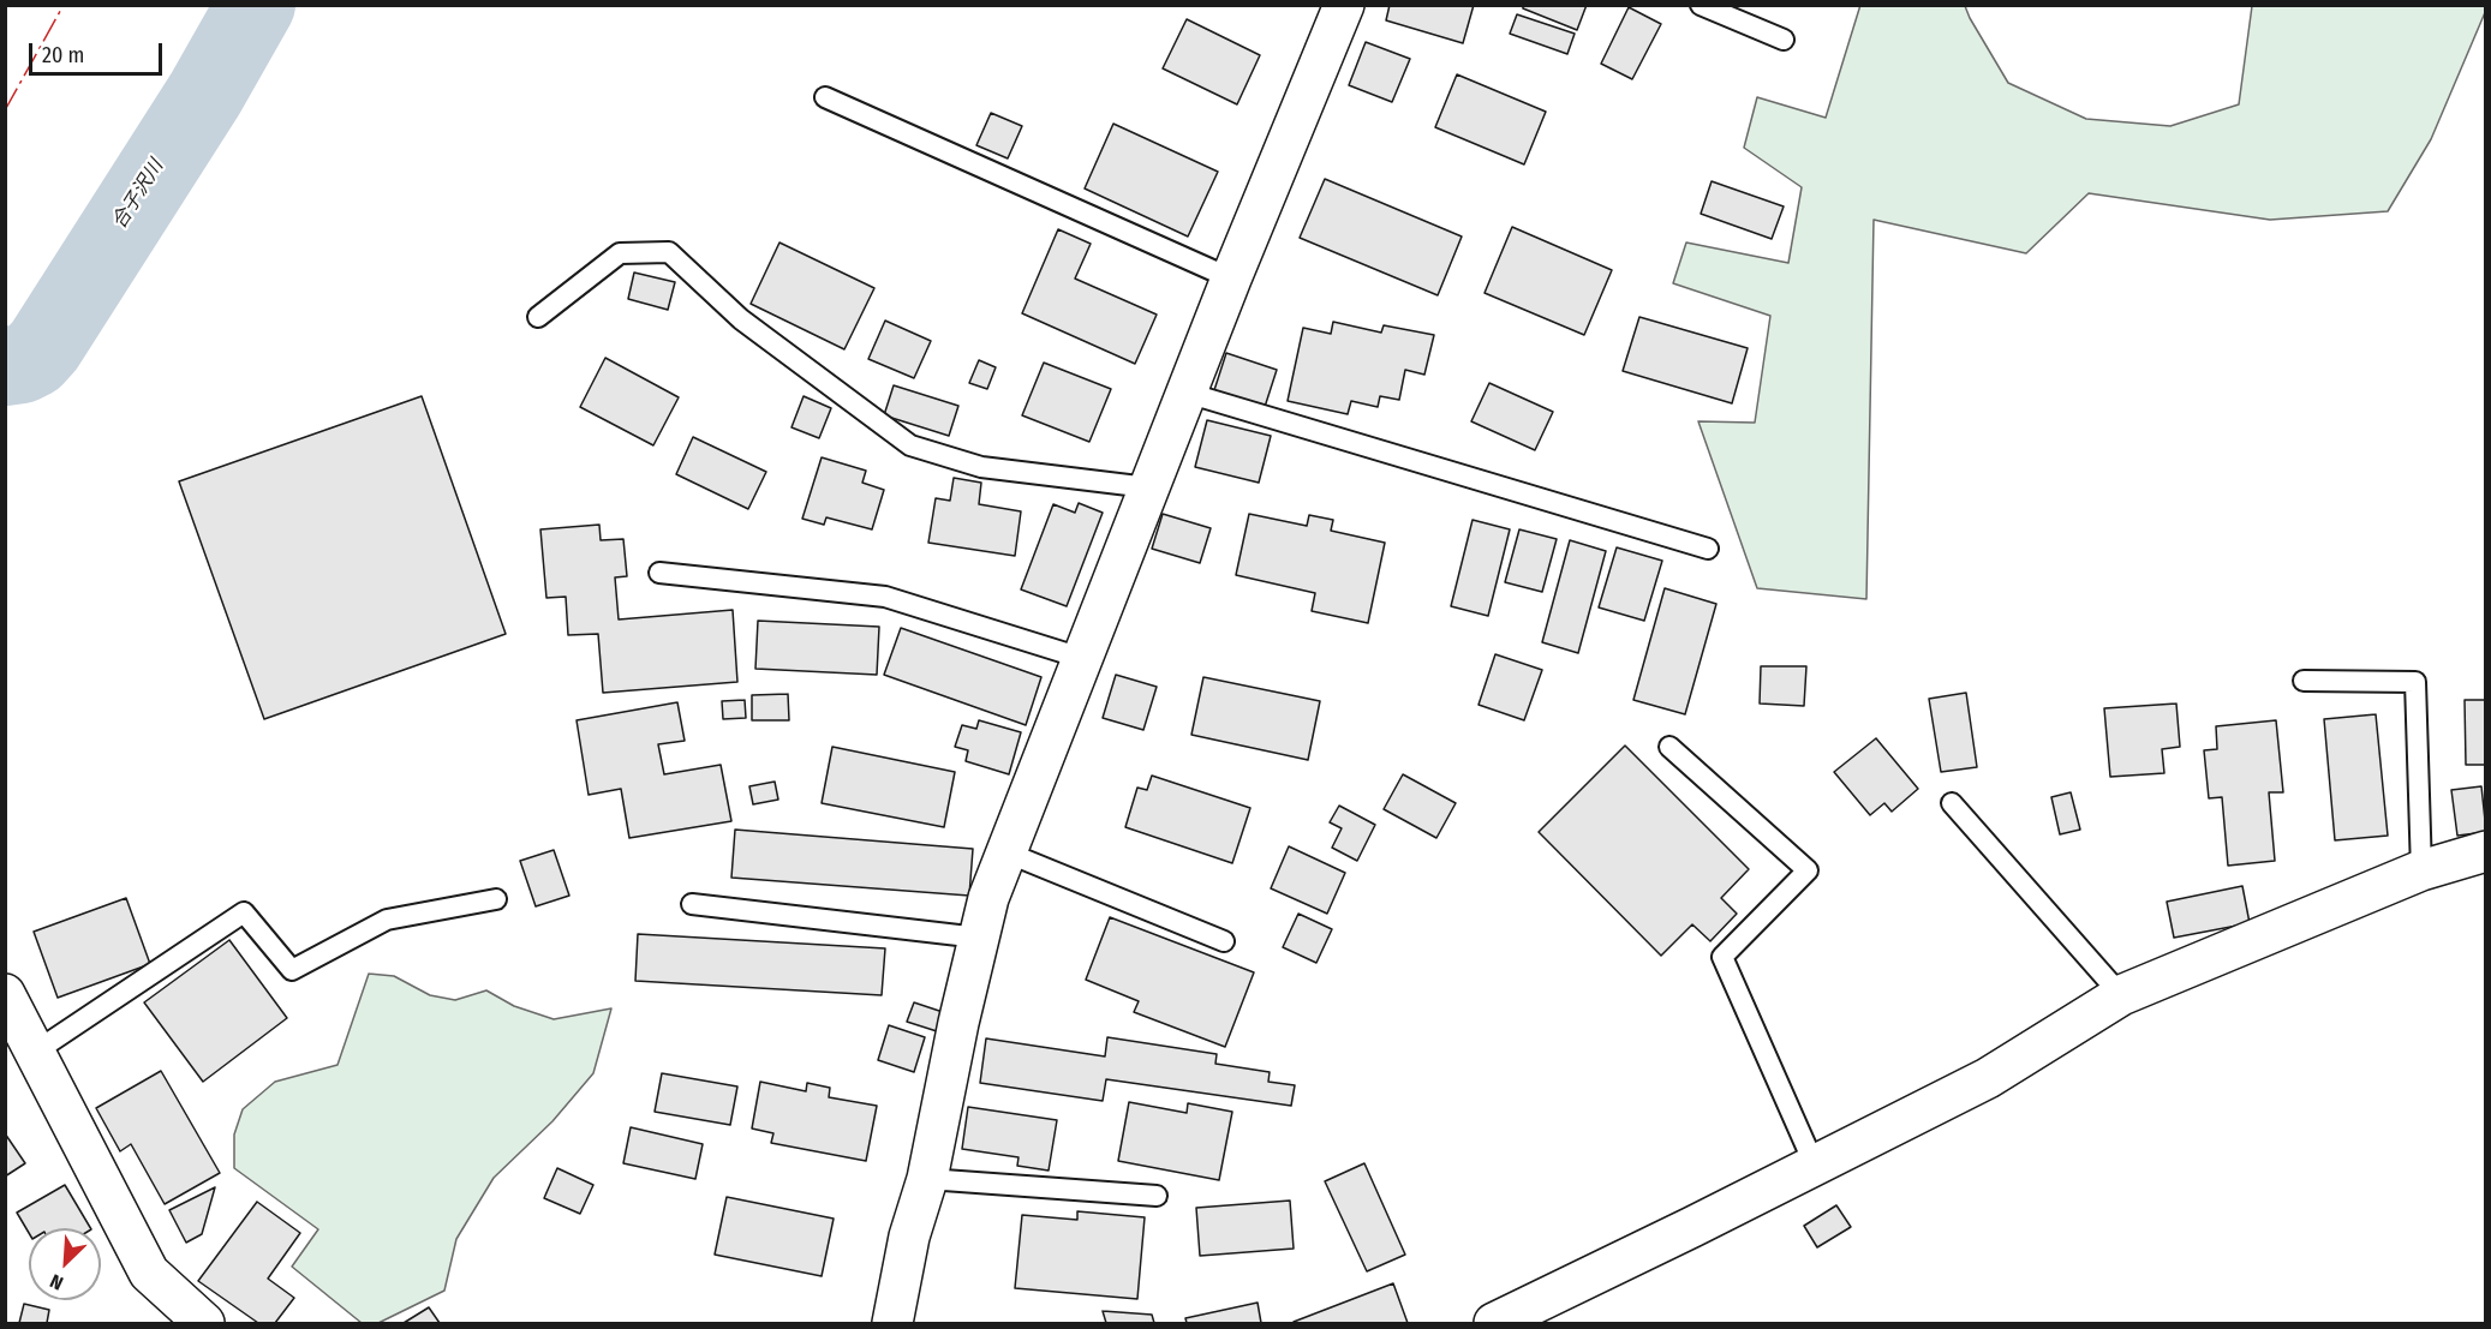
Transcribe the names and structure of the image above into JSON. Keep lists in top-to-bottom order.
{
  "water": ["合子沢川"],
  "scale_bar": "20 m",
  "north": "bottom left"
}
